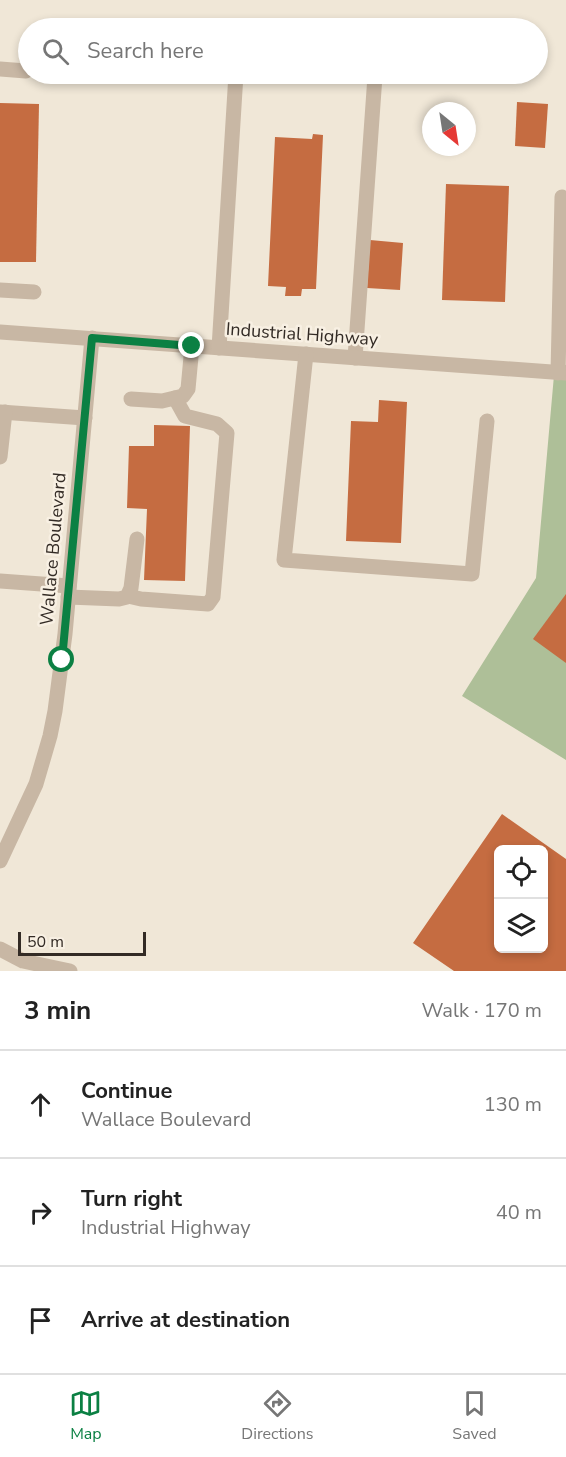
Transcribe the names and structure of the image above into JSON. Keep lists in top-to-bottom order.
{
  "streets": {
    "street": ["Industrial Highway", "Wallace Boulevard"]
  },
  "crossings": [
    ["Industrial Highway", "Wallace Boulevard"]
  ],
  "scale_bar": "50 m",
  "north": "bottom right",
  "page": {
    "search": "Search here",
    "scale": "50 m",
    "heading": ["3 min", "Walk · 170 m"],
    "list": [
      ["Continue", "Wallace Boulevard", "130 m"],
      ["Turn right", "Industrial Highway", "40 m"],
      "Arrive at destination"
    ],
    "nav": ["Map", "Directions", "Saved"]
  }
}
